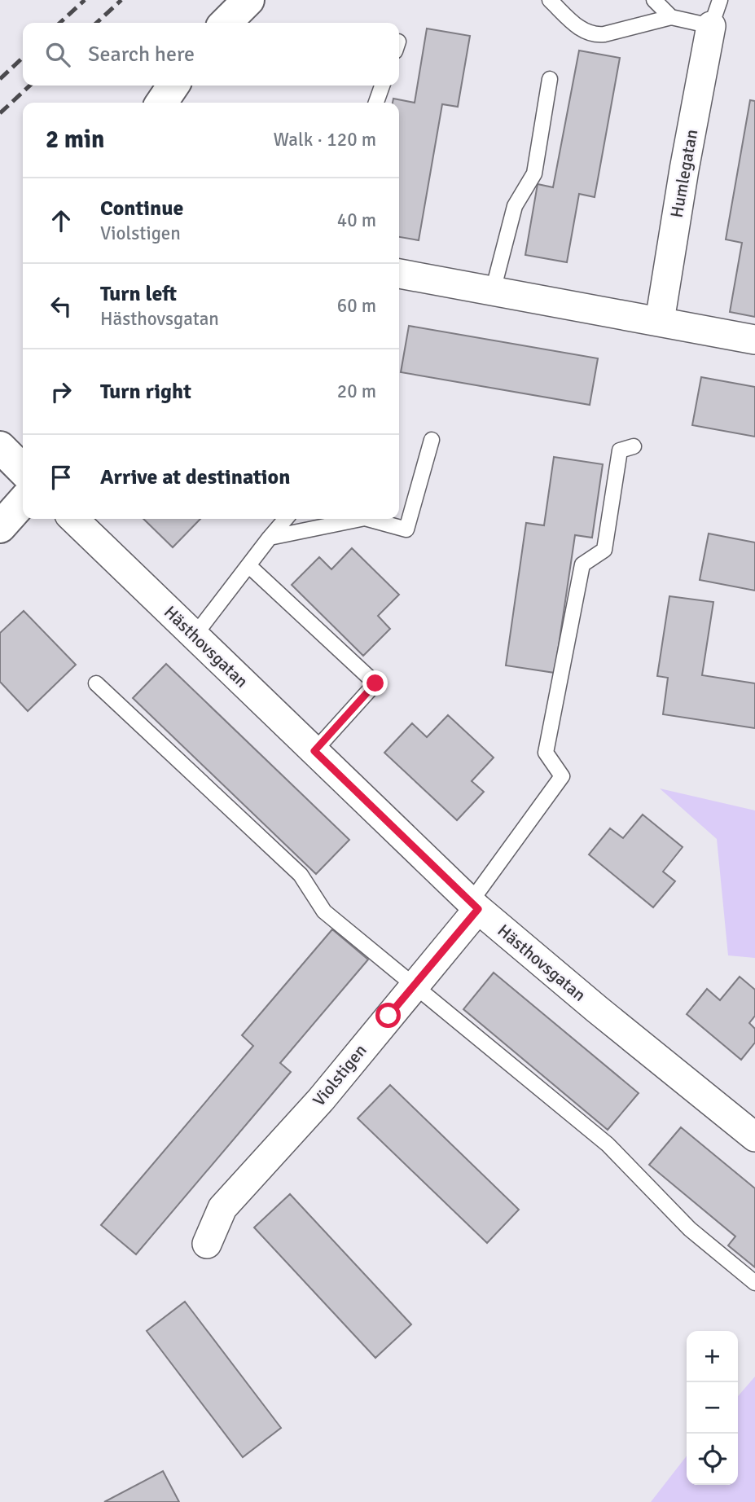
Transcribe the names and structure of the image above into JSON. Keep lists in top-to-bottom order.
{
  "streets": {
    "street": ["Humlegatan", "Hästhovsgatan", "Violstigen"]
  },
  "crossings": [
    ["Hästhovsgatan", "Violstigen"]
  ],
  "page": {
    "search": "Search here",
    "heading": ["2 min", "Walk · 120 m"],
    "list": [
      ["Continue", "Violstigen", "40 m"],
      ["Turn left", "Hästhovsgatan", "60 m"],
      ["Turn right", "20 m"],
      "Arrive at destination"
    ],
    "map_buttons": ["+", "−"]
  }
}
